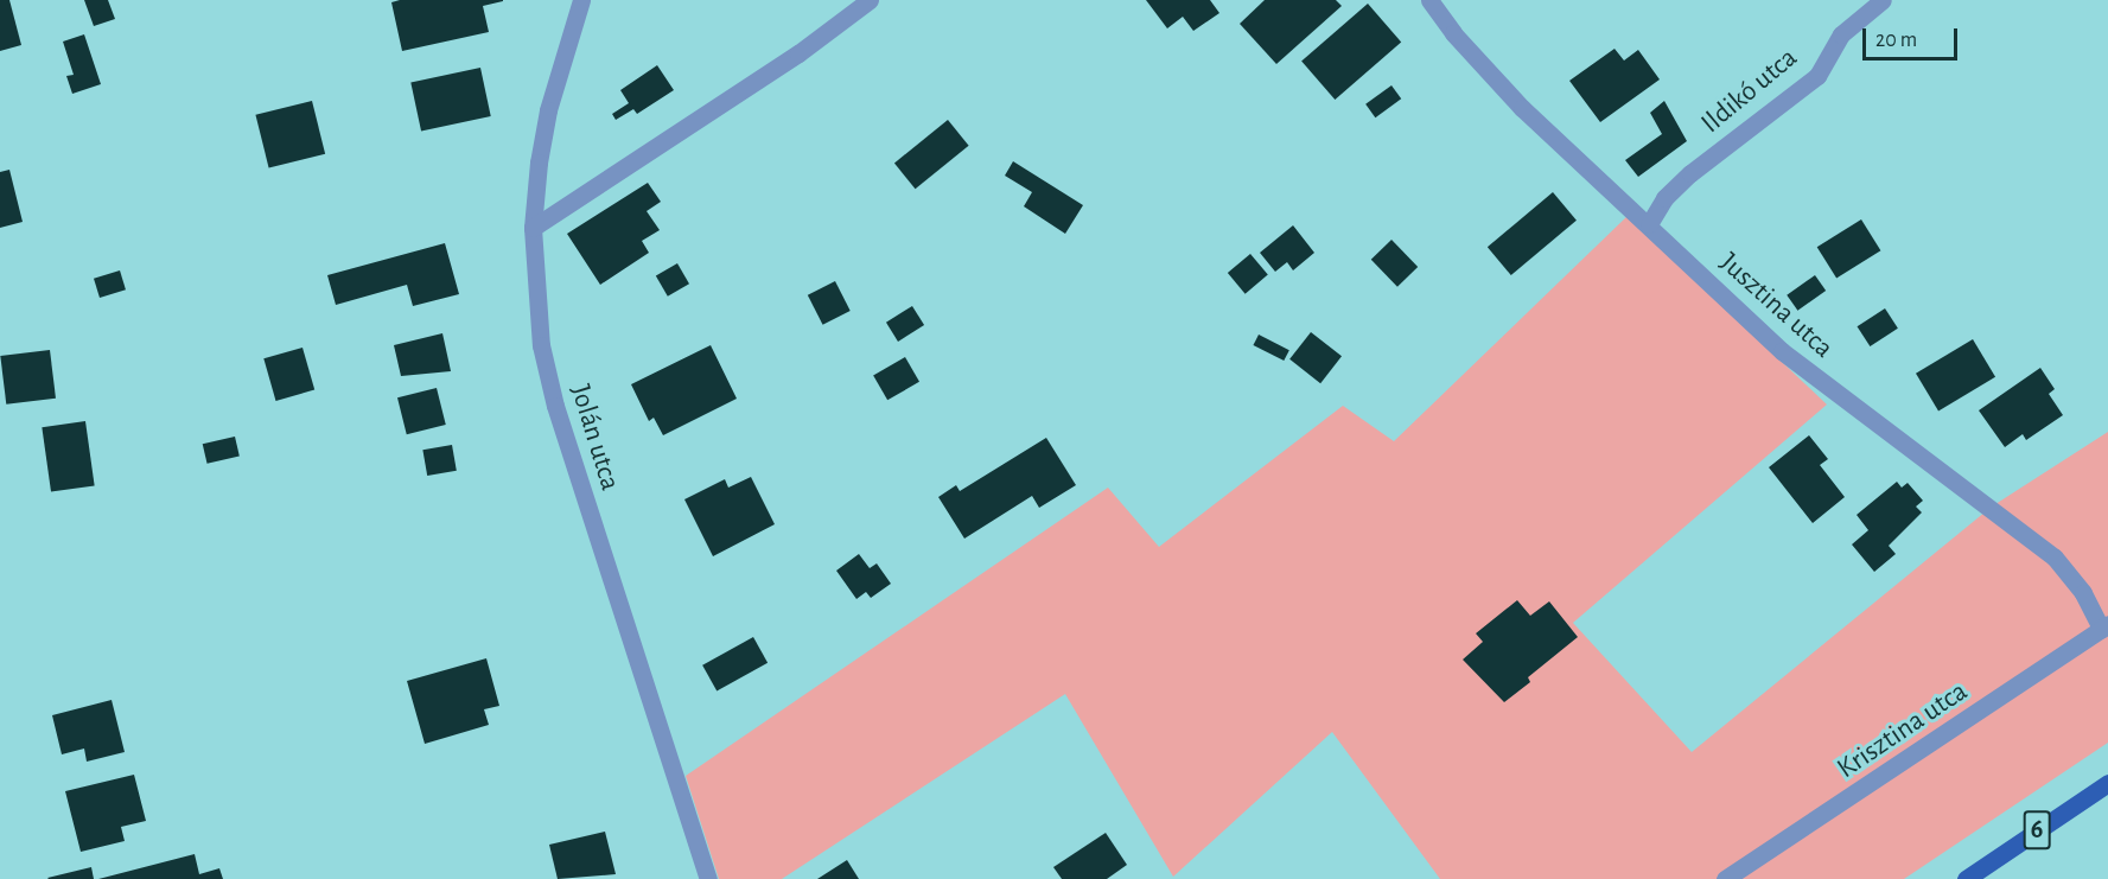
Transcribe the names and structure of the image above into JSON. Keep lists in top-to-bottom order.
{
  "streets": {
    "main road": ["6"],
    "street": [
      "Ildikó utca",
      "Jusztina utca",
      "Jolán utca",
      "Krisztina utca"
    ]
  },
  "crossings": [
    ["Ildikó utca", "Jusztina utca"],
    ["Jusztina utca", "Krisztina utca"]
  ],
  "scale_bar": "20 m"
}
